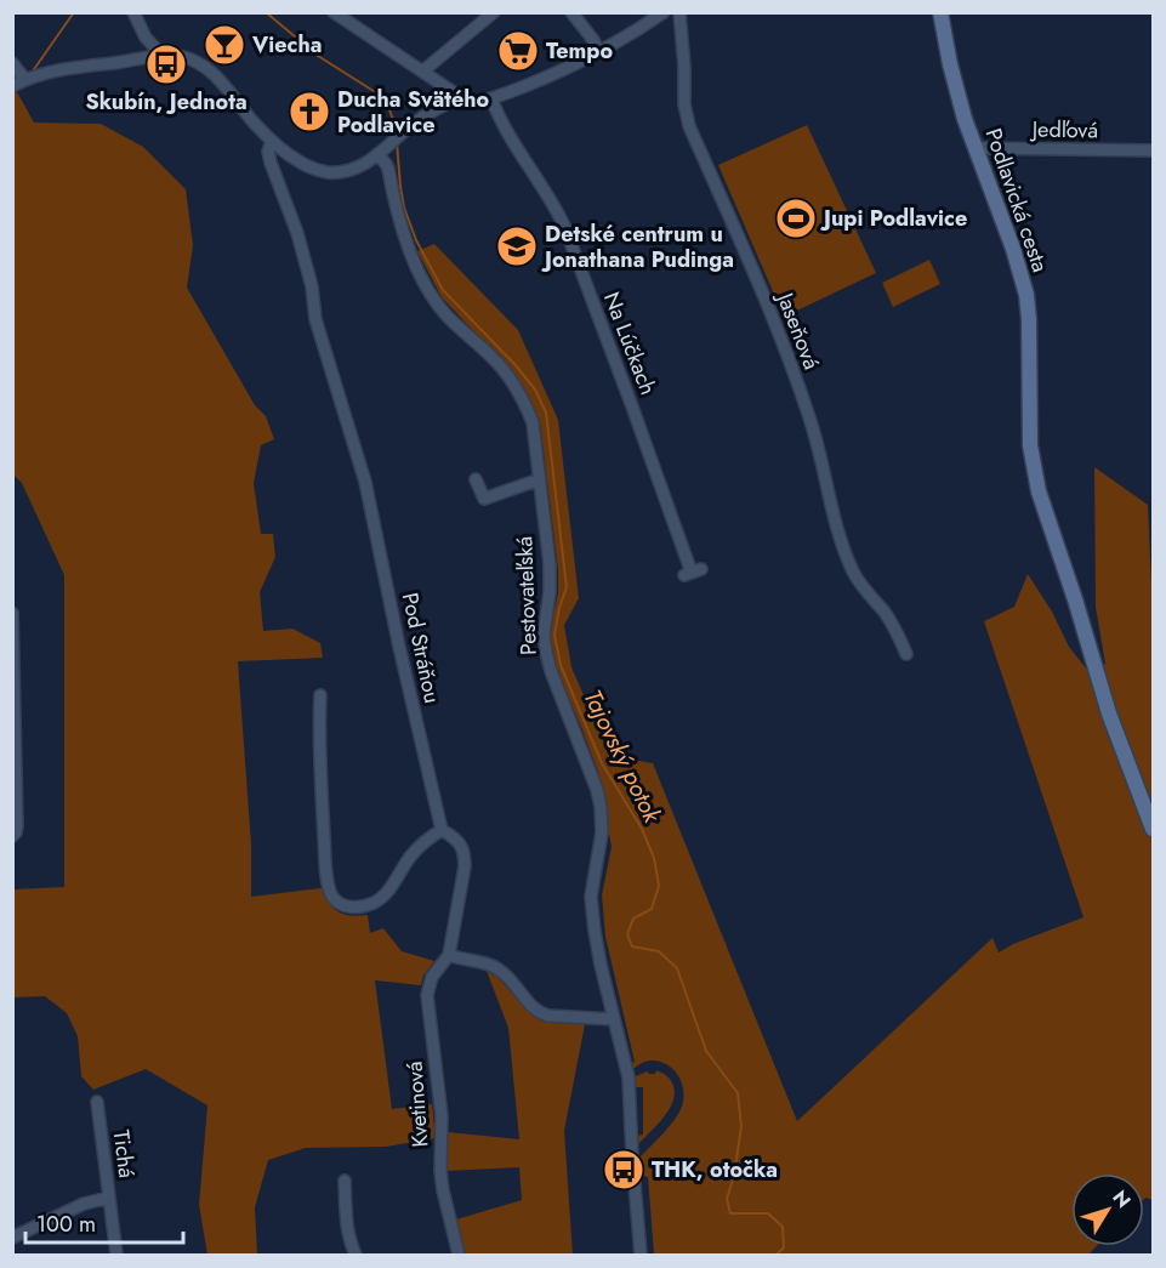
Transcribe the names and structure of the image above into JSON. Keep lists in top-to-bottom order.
{
  "streets": {
    "main road": ["Podlavická cesta"],
    "street": [
      "Jedľová",
      "Jaseňová",
      "Na Lúčkach",
      "Pestovateľská",
      "Pod Stráňou",
      "Kvetinová",
      "Tichá"
    ]
  },
  "crossings": [
    ["Jedľová", "Podlavická cesta"],
    ["Pod Stráňou", "Kvetinová"]
  ],
  "water": ["Tajovský potok"],
  "places": {
    "bar": ["Viecha"],
    "supermarket": ["Tempo"],
    "bus stop": ["Skubín, Jednota", "THK, otočka"],
    "church": ["Ducha Svätého Podlavice"],
    "sports": ["Jupi Podlavice"],
    "school or university": ["Detské centrum u Jonathana Pudinga"]
  },
  "scale_bar": "100 m",
  "north": "top right"
}
